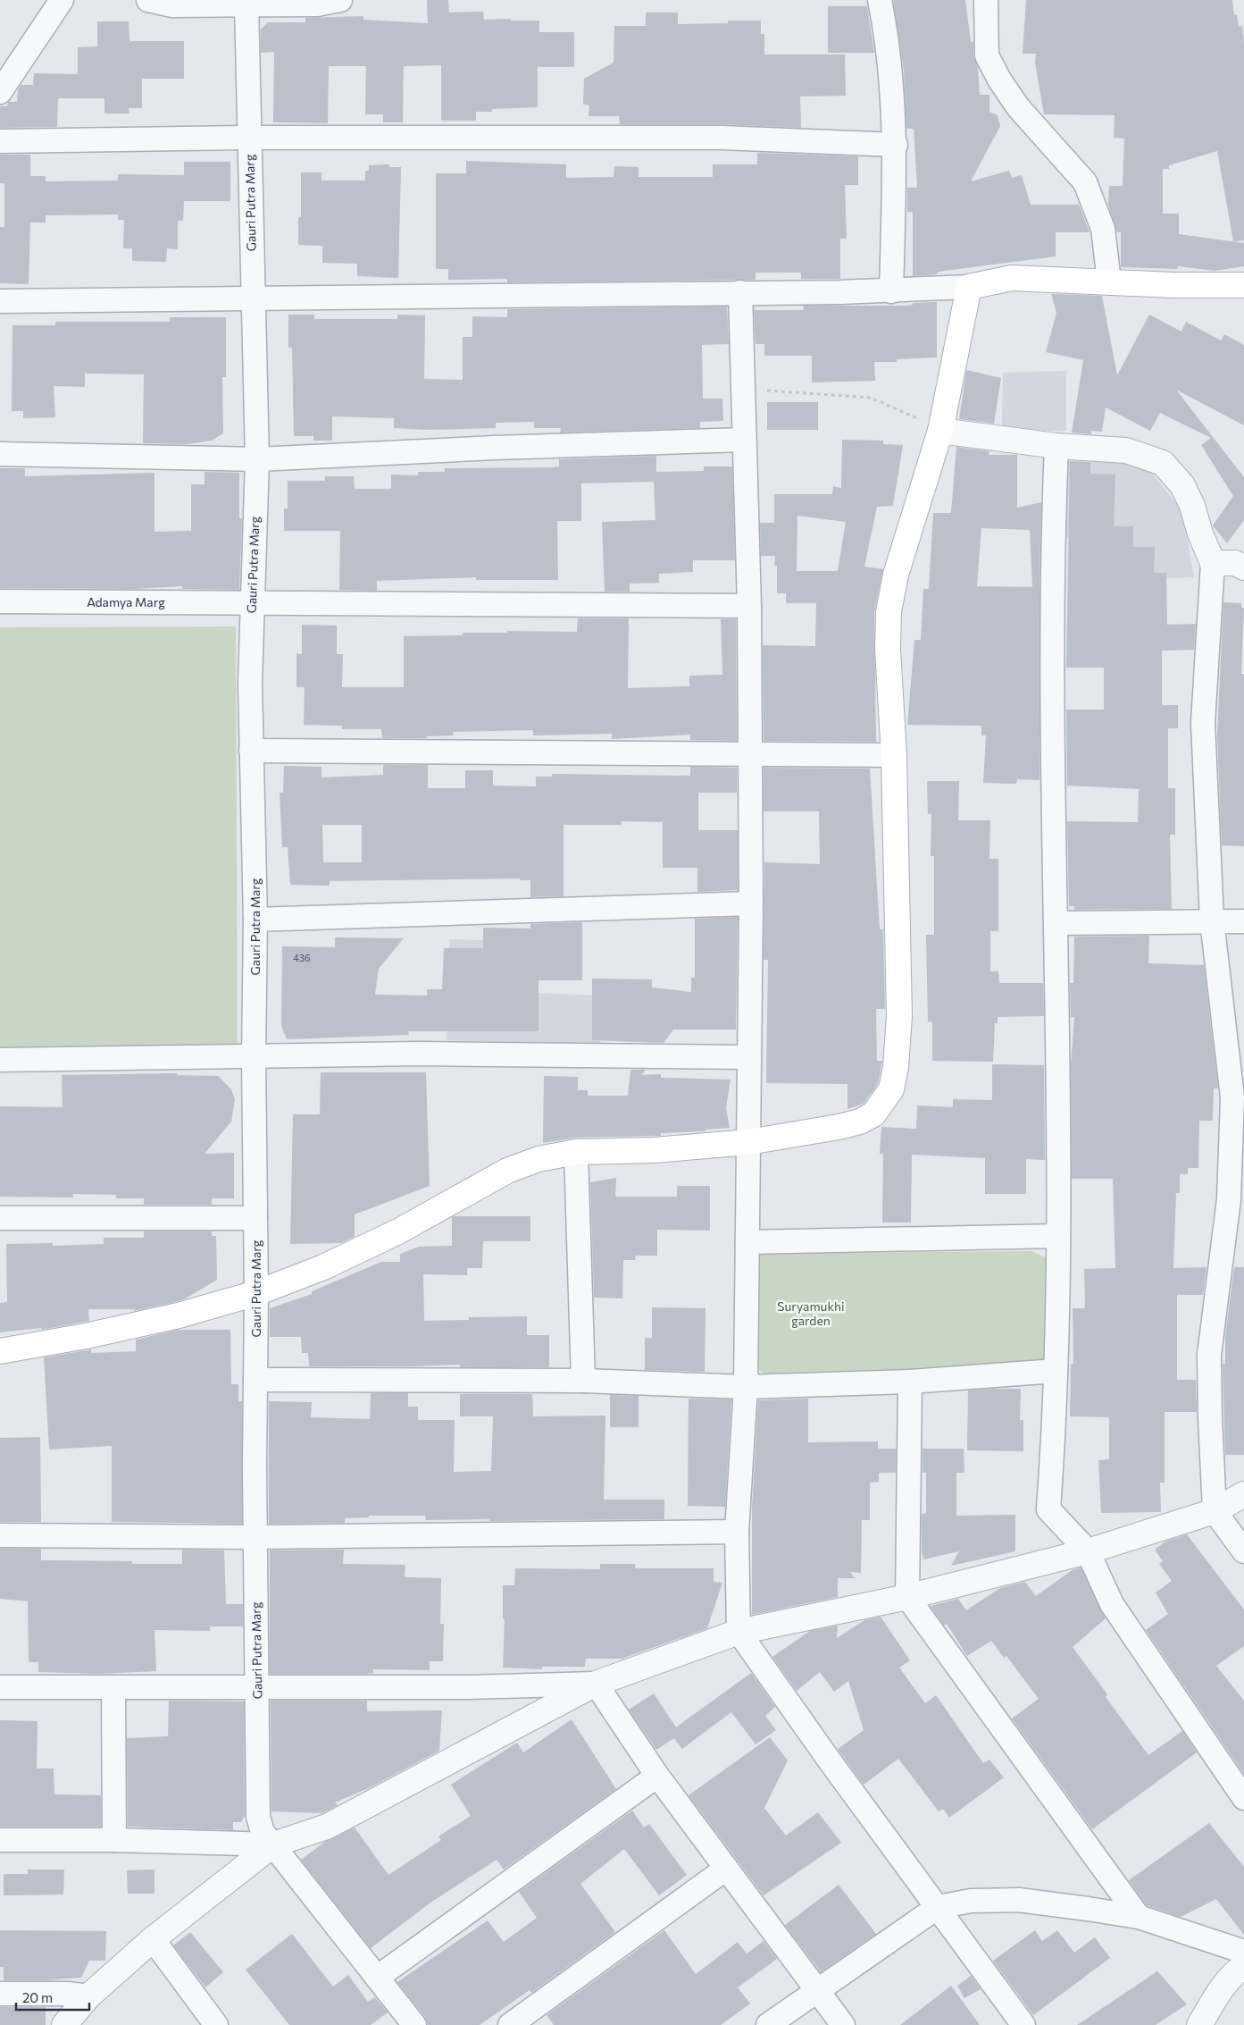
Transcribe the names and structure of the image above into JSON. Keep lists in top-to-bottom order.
{
  "streets": {
    "street": ["Gauri Putra Marg", "Adamya Marg"]
  },
  "crossings": [
    ["Gauri Putra Marg", "Adamya Marg"]
  ],
  "parks": ["Suryamukhi garden"],
  "house_numbers": ["436"],
  "scale_bar": "20 m"
}
